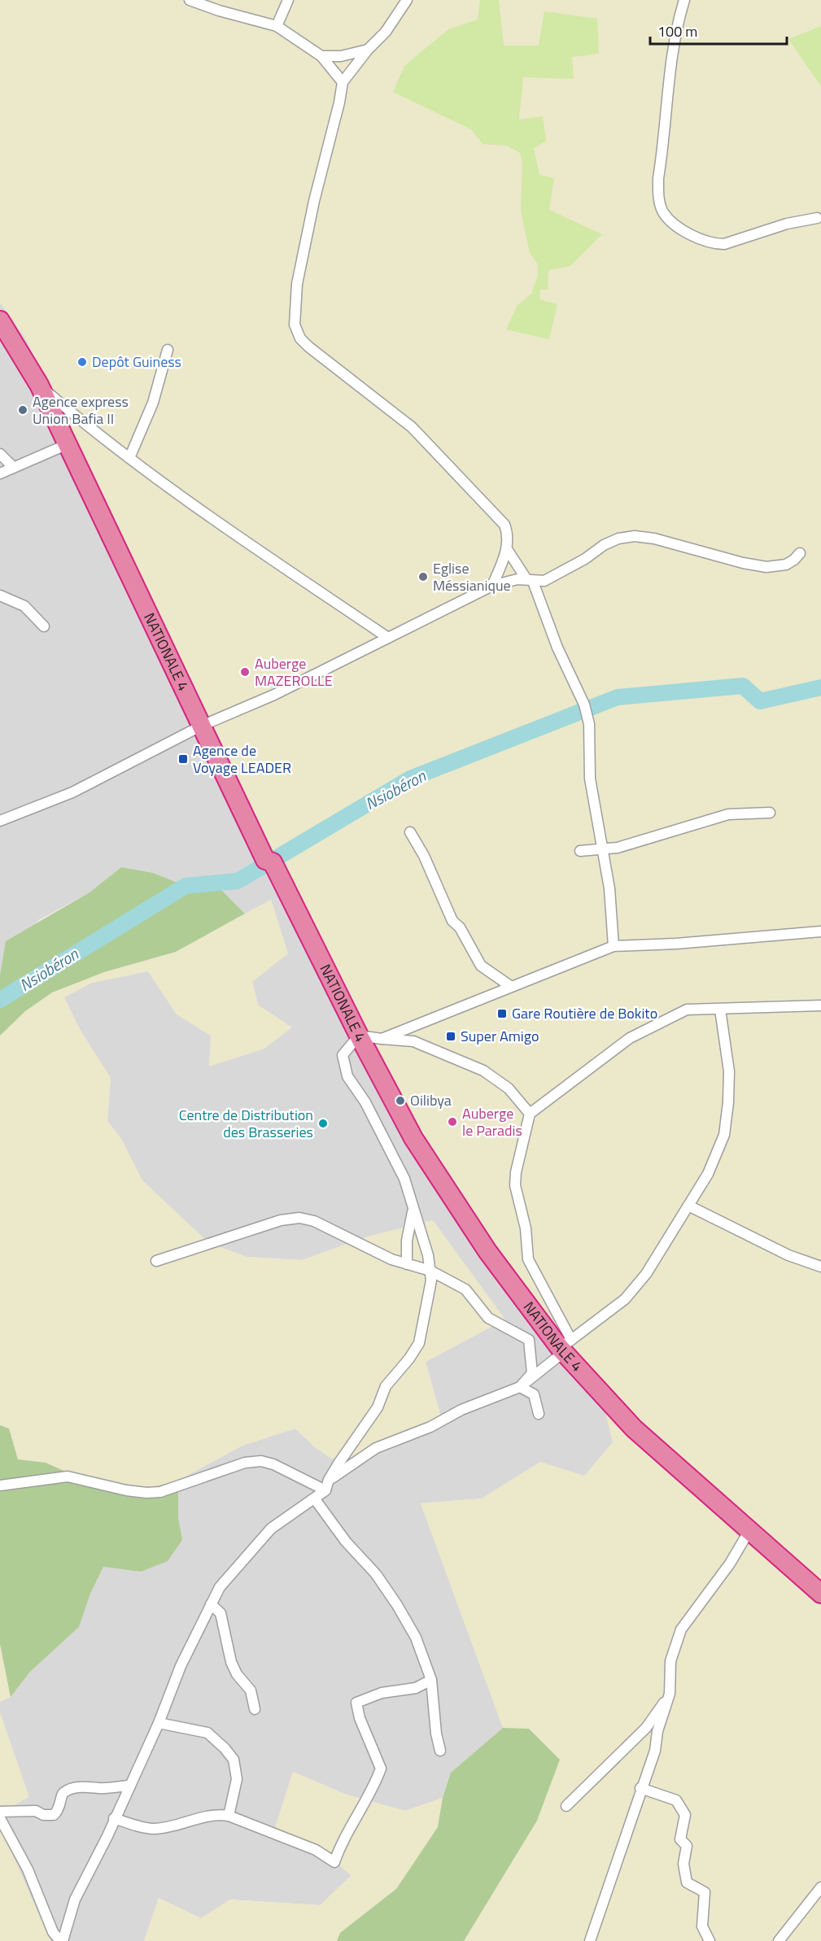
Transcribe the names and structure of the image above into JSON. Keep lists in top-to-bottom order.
{
  "streets": {
    "highway": ["NATIONALE 4"]
  },
  "water": ["Nsiobéron"],
  "places": {
    "other": [
      "Depôt Guiness",
      "Agence express Union Bafia II",
      "Eglise Méssianique",
      "Auberge MAZEROLLE",
      "Oilibya",
      "Auberge le Paradis",
      "Centre de Distribution des Brasseries"
    ],
    "transit": ["Agence de Voyage LEADER", "Gare Routière de Bokito", "Super Amigo"]
  },
  "scale_bar": "100 m"
}
